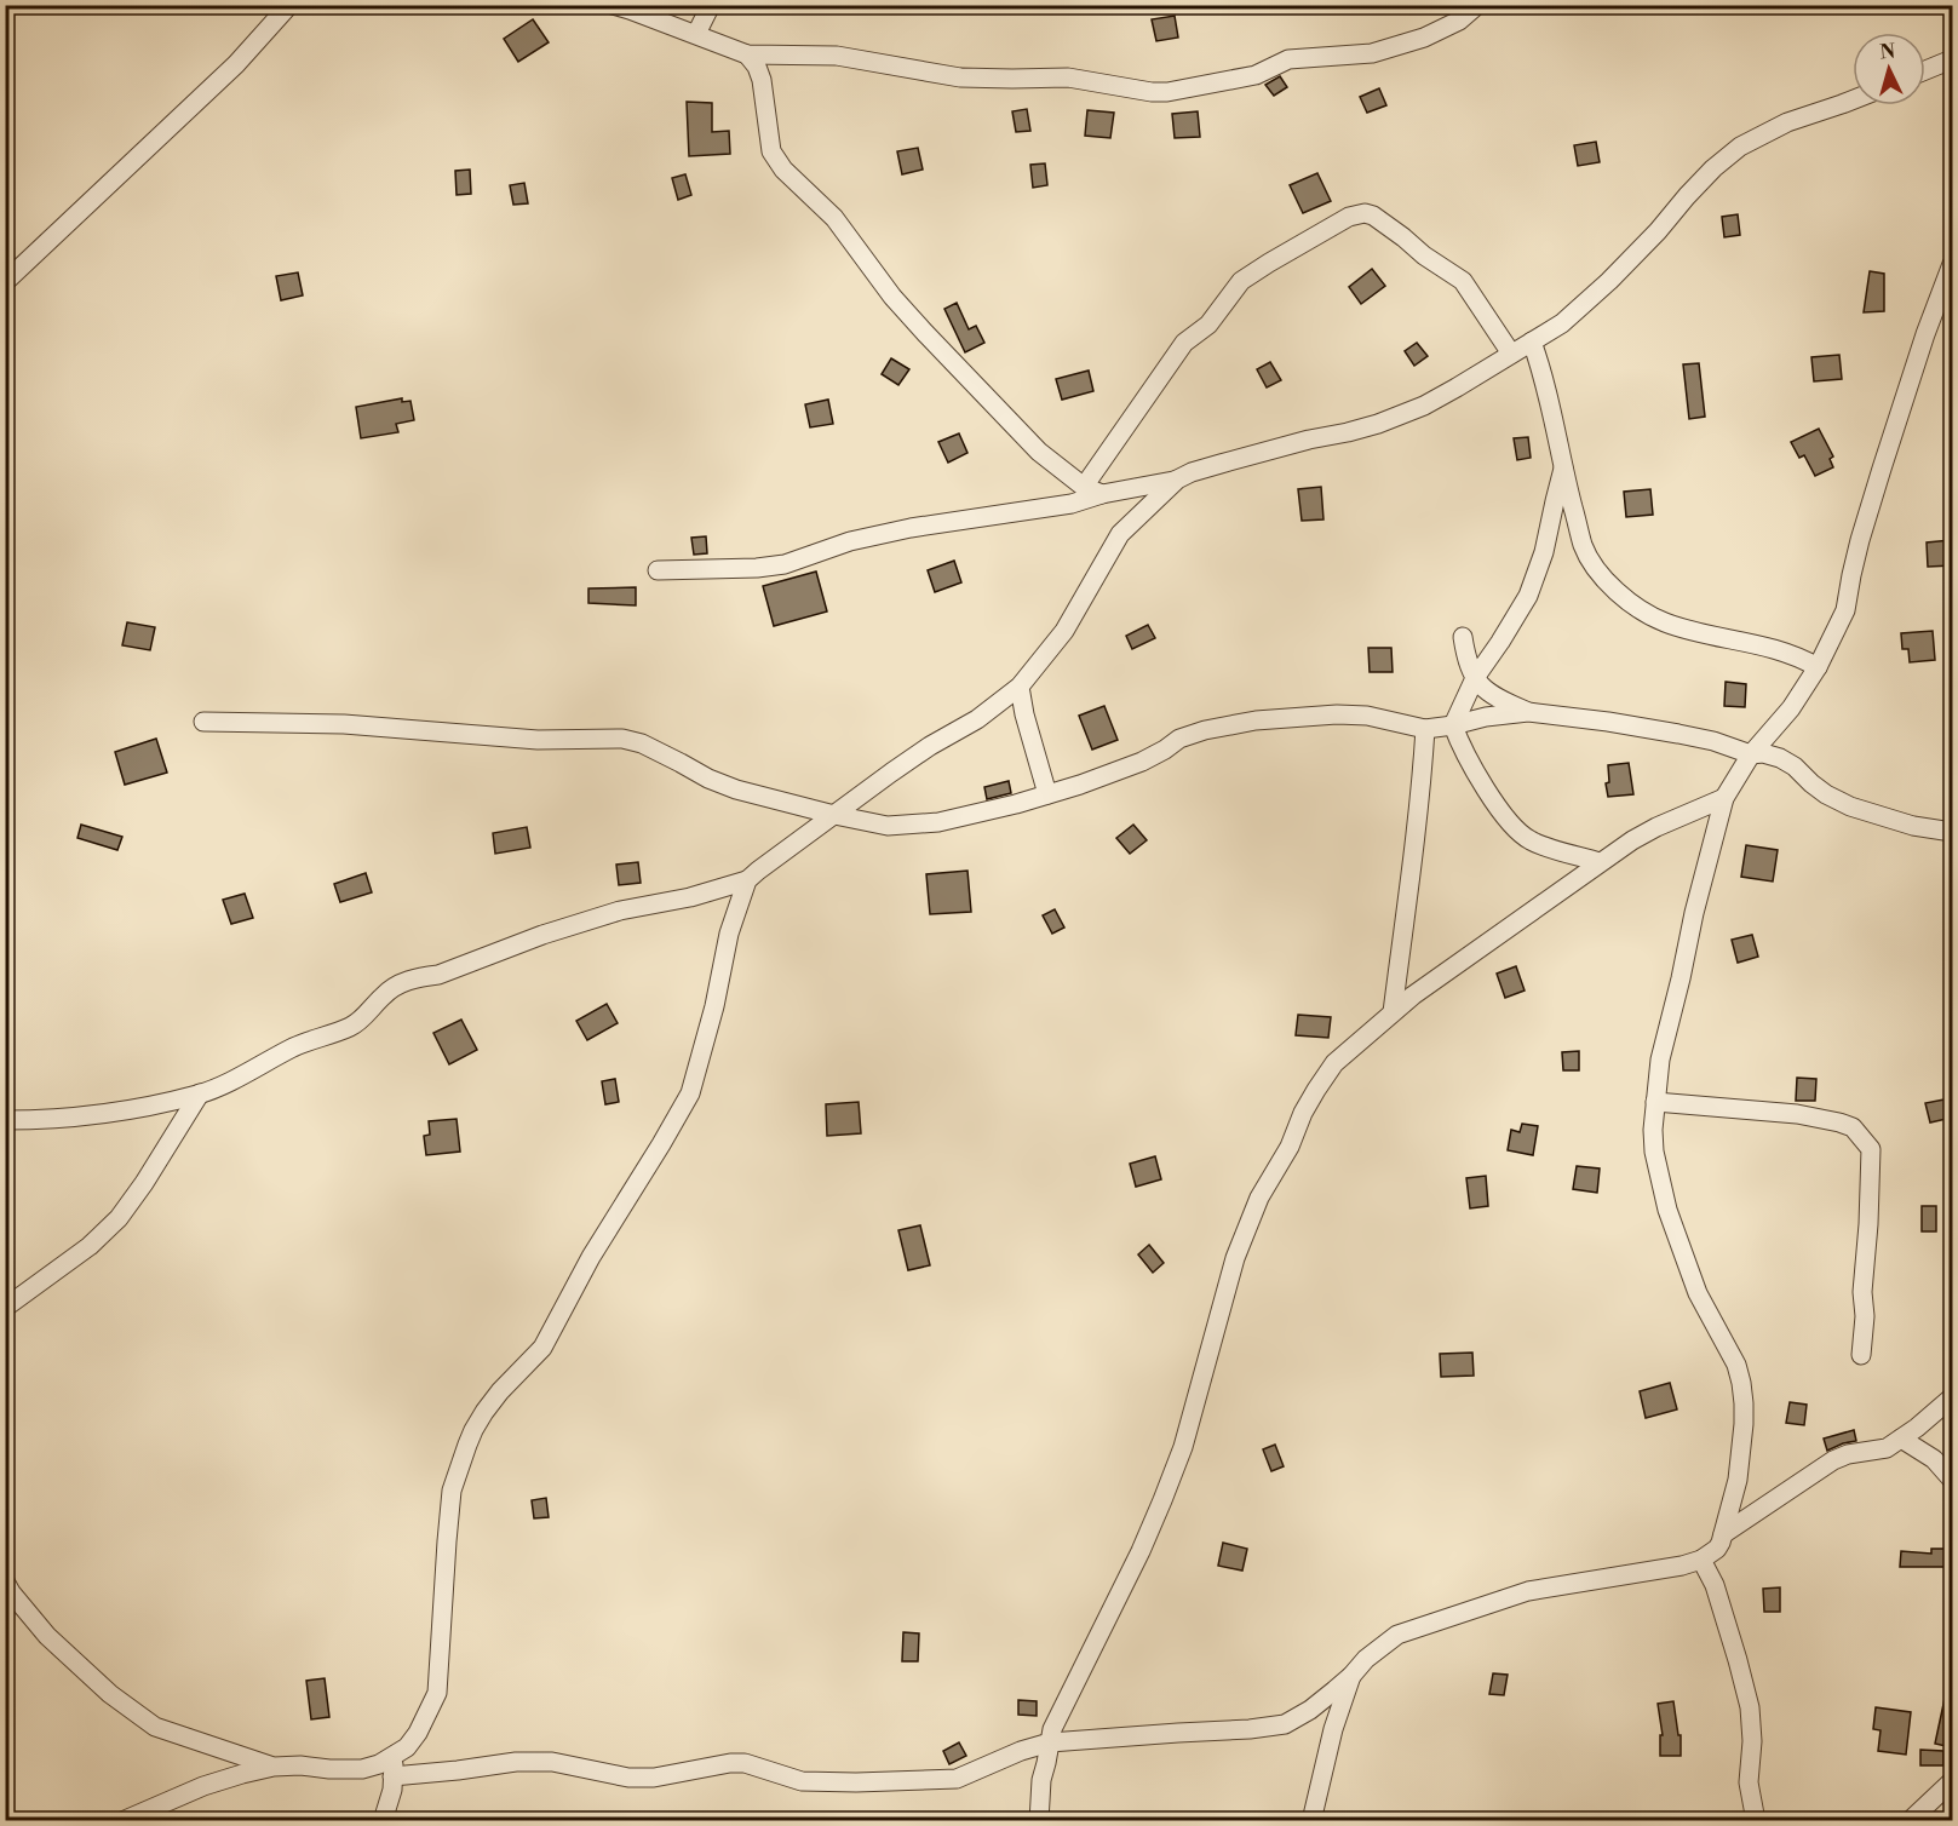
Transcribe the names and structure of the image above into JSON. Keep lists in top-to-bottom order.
{
  "north": "top"
}
